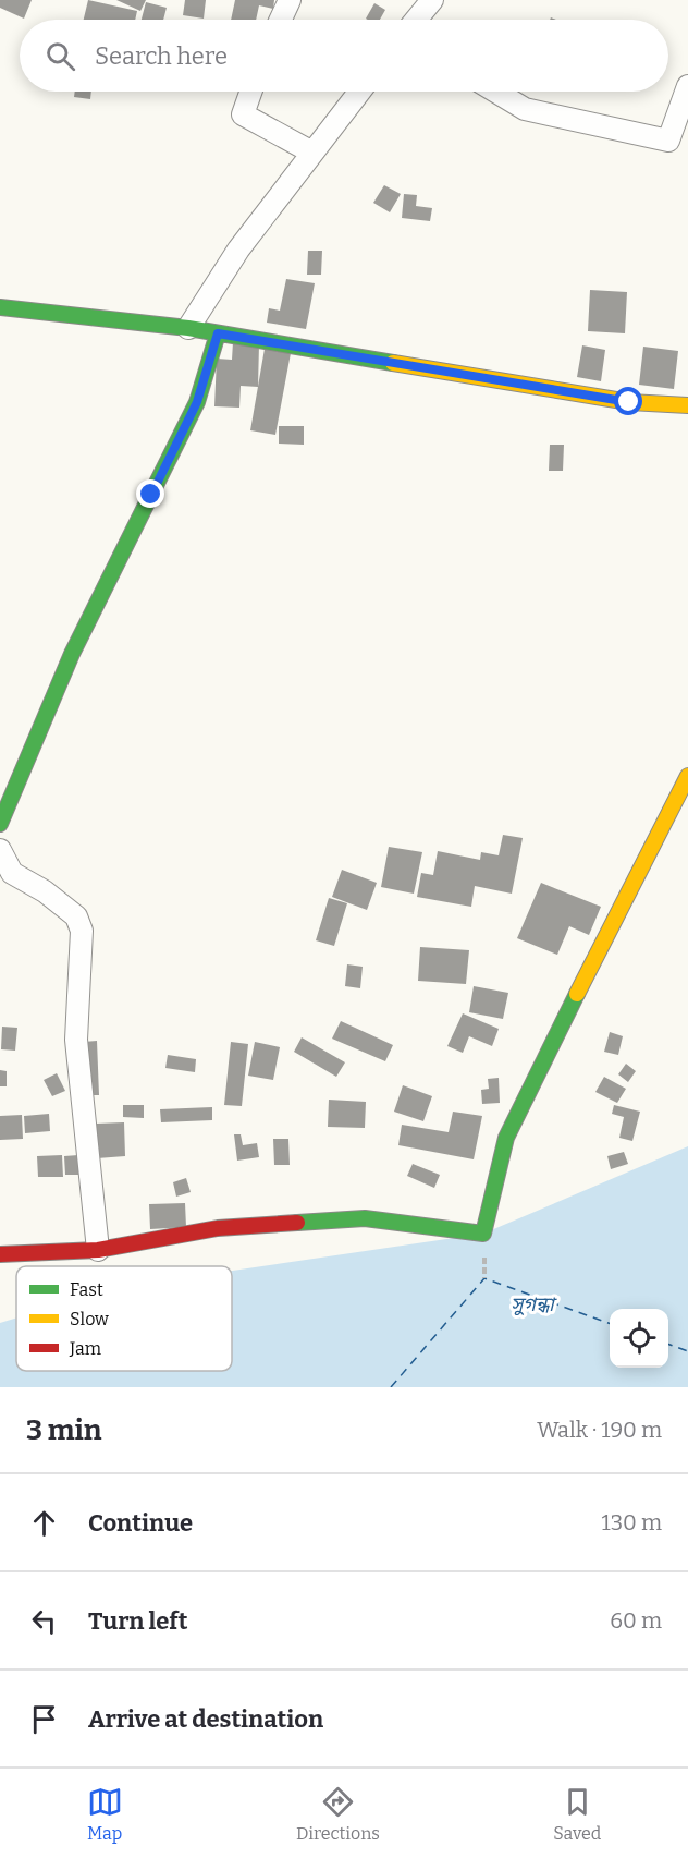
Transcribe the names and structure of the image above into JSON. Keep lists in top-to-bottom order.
{
  "water": ["সুগন্ধা"],
  "legend": ["Fast", "Slow", "Jam"],
  "page": {
    "search": "Search here",
    "heading": ["3 min", "Walk · 190 m"],
    "list": [
      ["Continue", "130 m"],
      ["Turn left", "60 m"],
      "Arrive at destination"
    ],
    "nav": ["Map", "Directions", "Saved"]
  }
}
